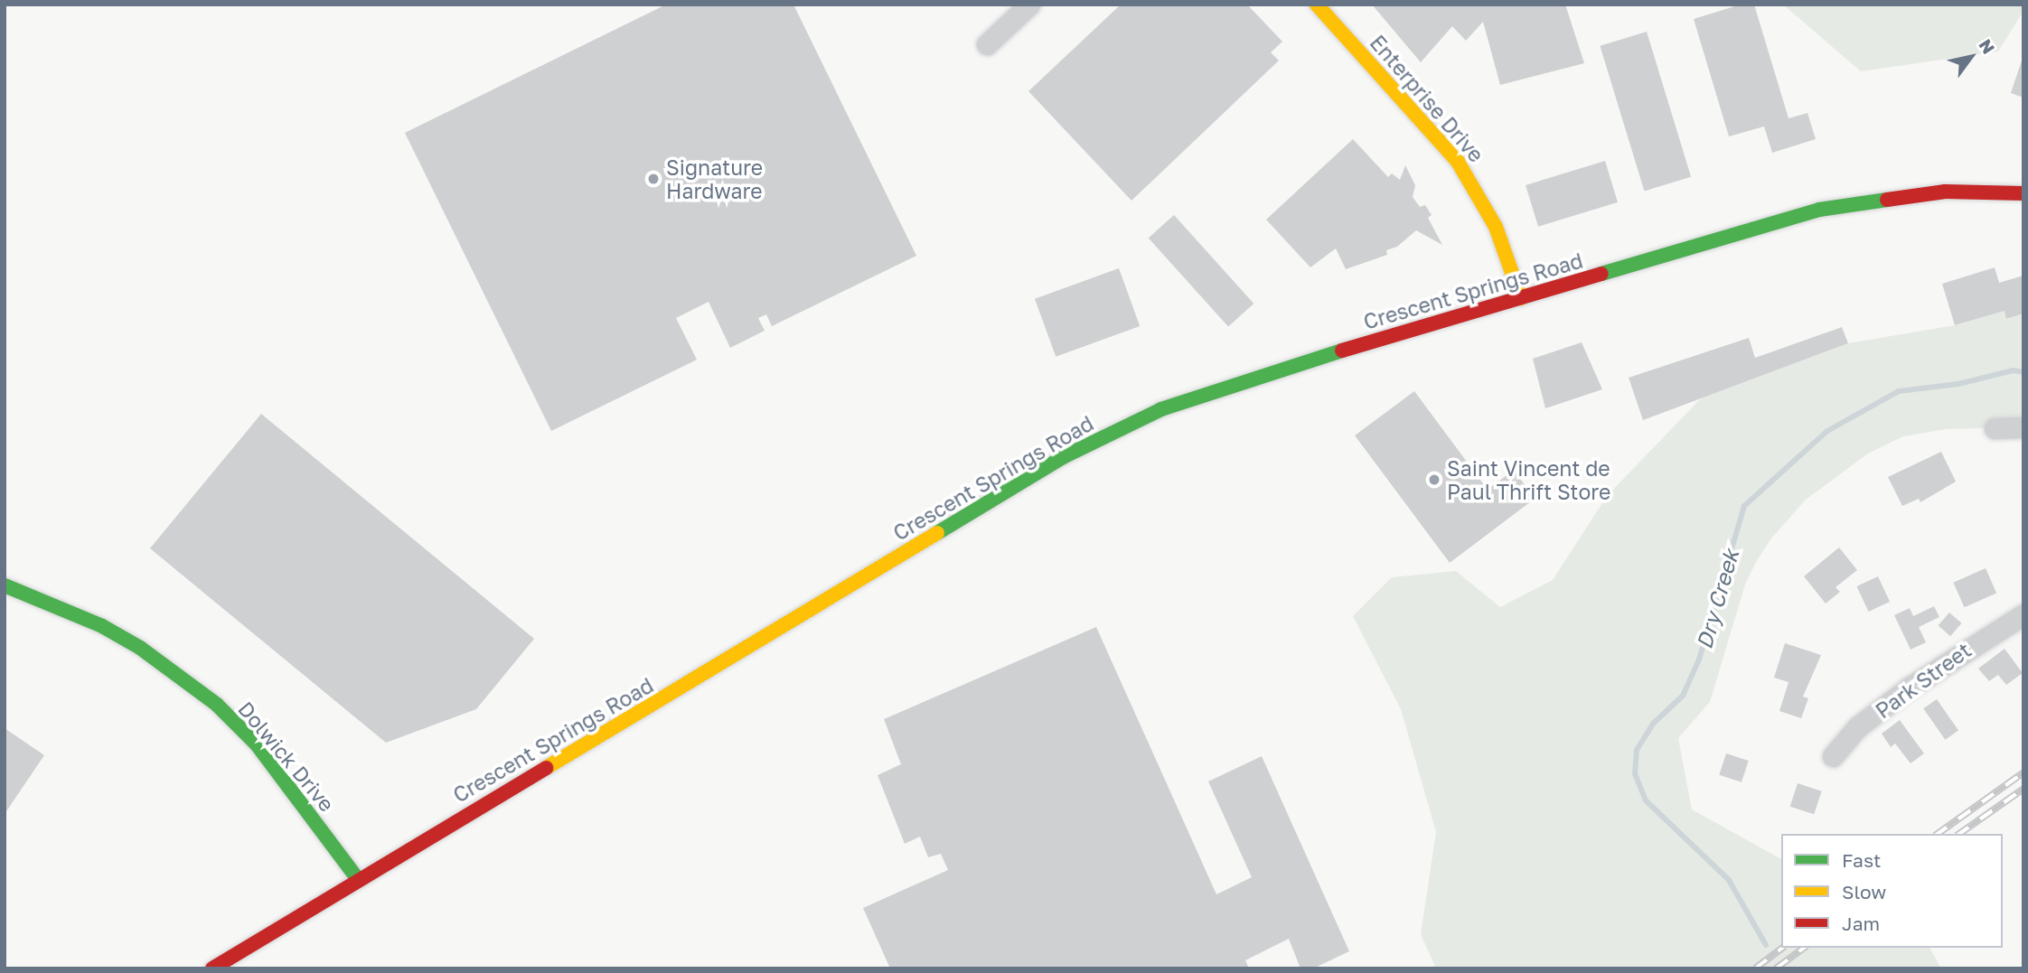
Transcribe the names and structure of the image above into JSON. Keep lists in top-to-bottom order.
{
  "streets": {
    "main road": ["Enterprise Drive", "Crescent Springs Road", "Dolwick Drive"],
    "street": ["Park Street"]
  },
  "crossings": [
    ["Enterprise Drive", "Crescent Springs Road"],
    ["Crescent Springs Road", "Dolwick Drive"]
  ],
  "water": ["Dry Creek"],
  "places": ["Signature Hardware", "Saint Vincent de Paul Thrift Store"],
  "legend": ["Fast", "Slow", "Jam"],
  "north": "top right"
}
